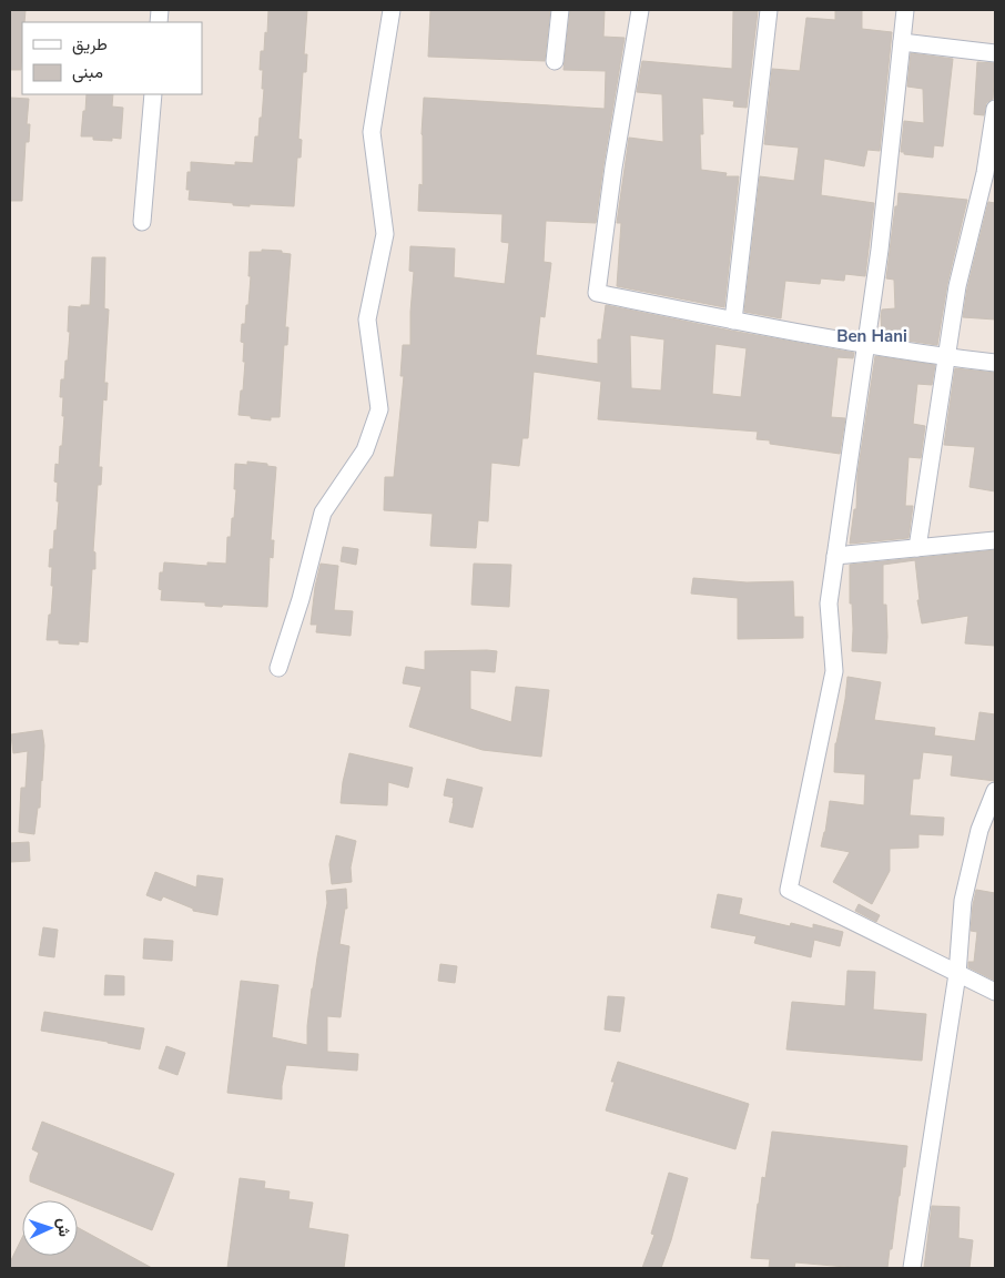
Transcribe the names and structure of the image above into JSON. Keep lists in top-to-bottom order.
{
  "districts": ["Ben Hani"],
  "legend": ["طريق", "مبنى"],
  "north": "right"
}
